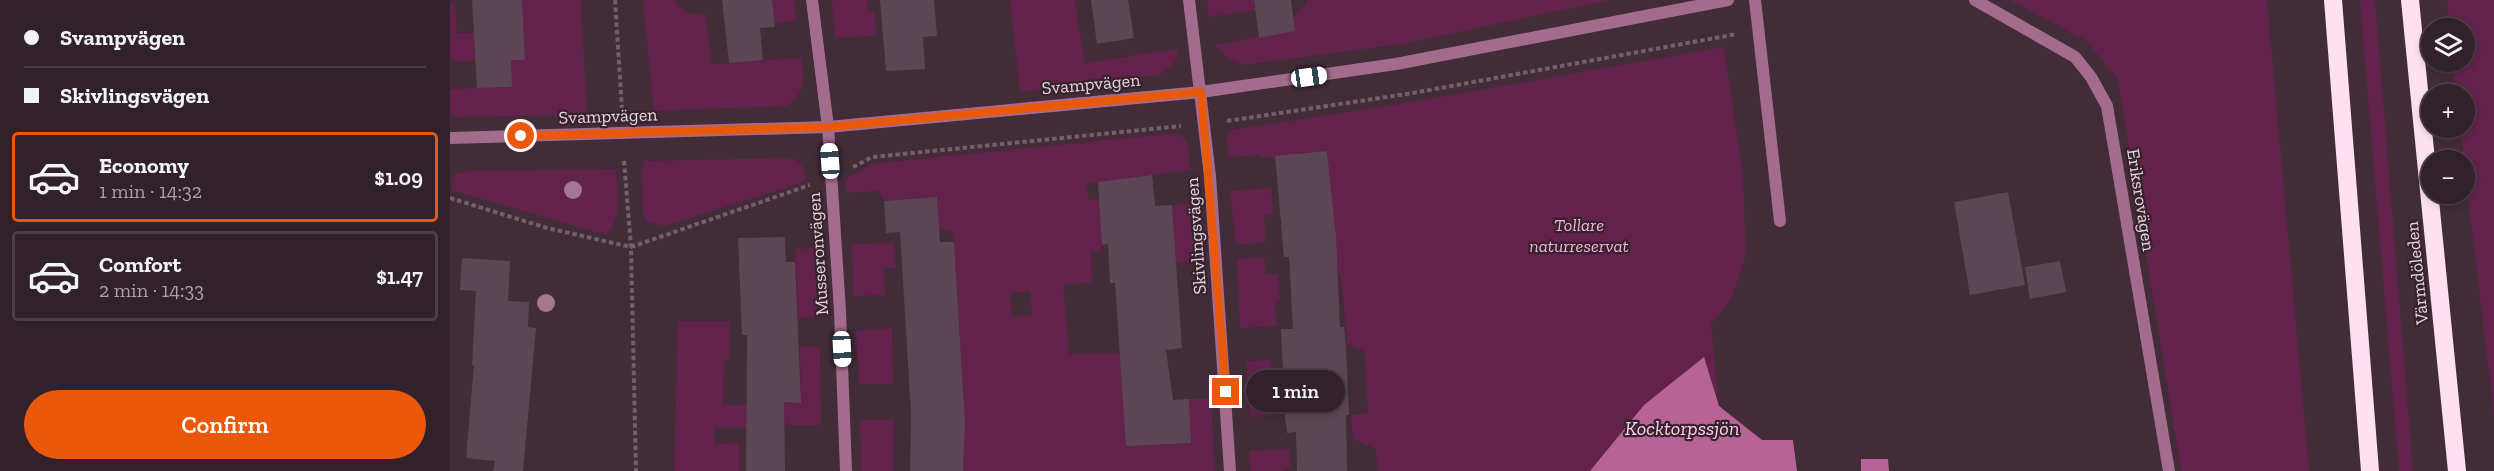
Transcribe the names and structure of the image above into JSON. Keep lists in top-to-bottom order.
{
  "streets": {
    "highway": ["Värmdöleden"],
    "street": [
      "Svampvägen",
      "Eriksrovägen",
      "Skivlingsvägen",
      "Musseronvägen"
    ]
  },
  "crossings": [
    ["Svampvägen", "Skivlingsvägen"],
    ["Svampvägen", "Musseronvägen"]
  ],
  "water": ["Kocktorpssjön"],
  "parks": ["Tollare naturreservat"],
  "page": {
    "banner": ["Svampvägen", "Skivlingsvägen"],
    "map_buttons": ["+", "−"],
    "list": [
      {
        "name": "Economy",
        "note": "1 min · 14:32",
        "value": "$1.09"
      },
      {
        "name": "Comfort",
        "note": "2 min · 14:33",
        "value": "$1.47"
      }
    ],
    "bubble": "1 min",
    "buttons": "Confirm"
  }
}
